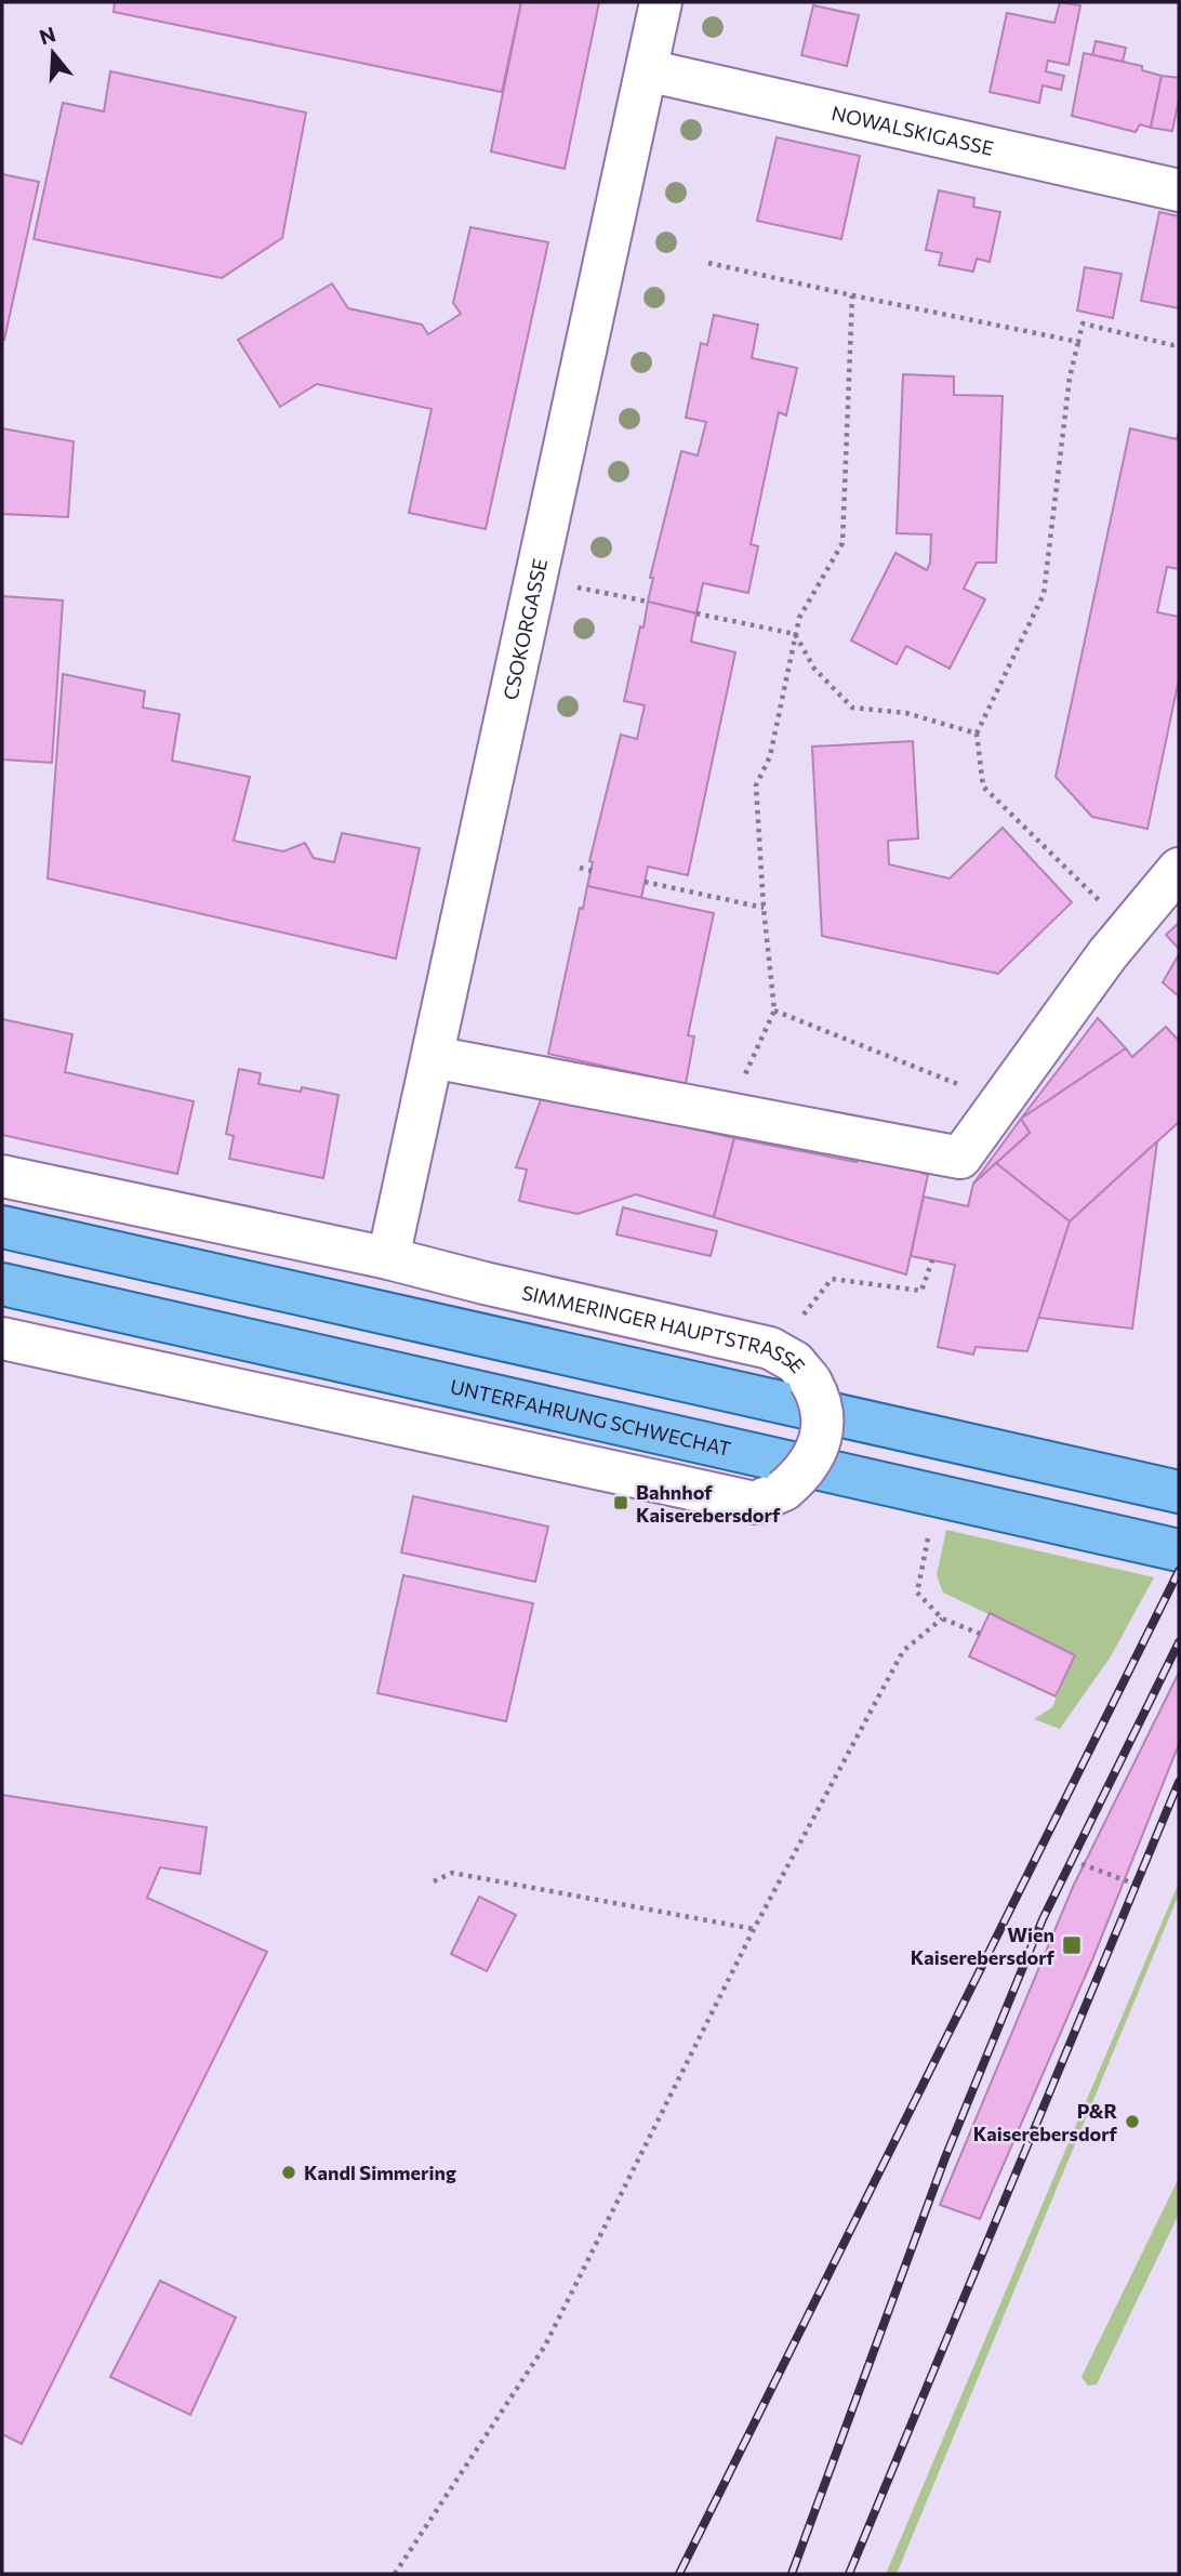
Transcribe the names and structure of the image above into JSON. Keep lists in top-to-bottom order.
{
  "streets": {
    "main road": ["UNTERFAHRUNG SCHWECHAT"],
    "street": ["NOWALSKIGASSE", "CSOKORGASSE", "SIMMERINGER HAUPTSTRASSE"]
  },
  "crossings": [
    ["NOWALSKIGASSE", "CSOKORGASSE"],
    ["CSOKORGASSE", "SIMMERINGER HAUPTSTRASSE"]
  ],
  "places": {
    "transit": ["Bahnhof Kaiserebersdorf", "Wien Kaiserebersdorf"],
    "other": ["P&R Kaiserebersdorf", "Kandl Simmering"]
  },
  "north": "top"
}
